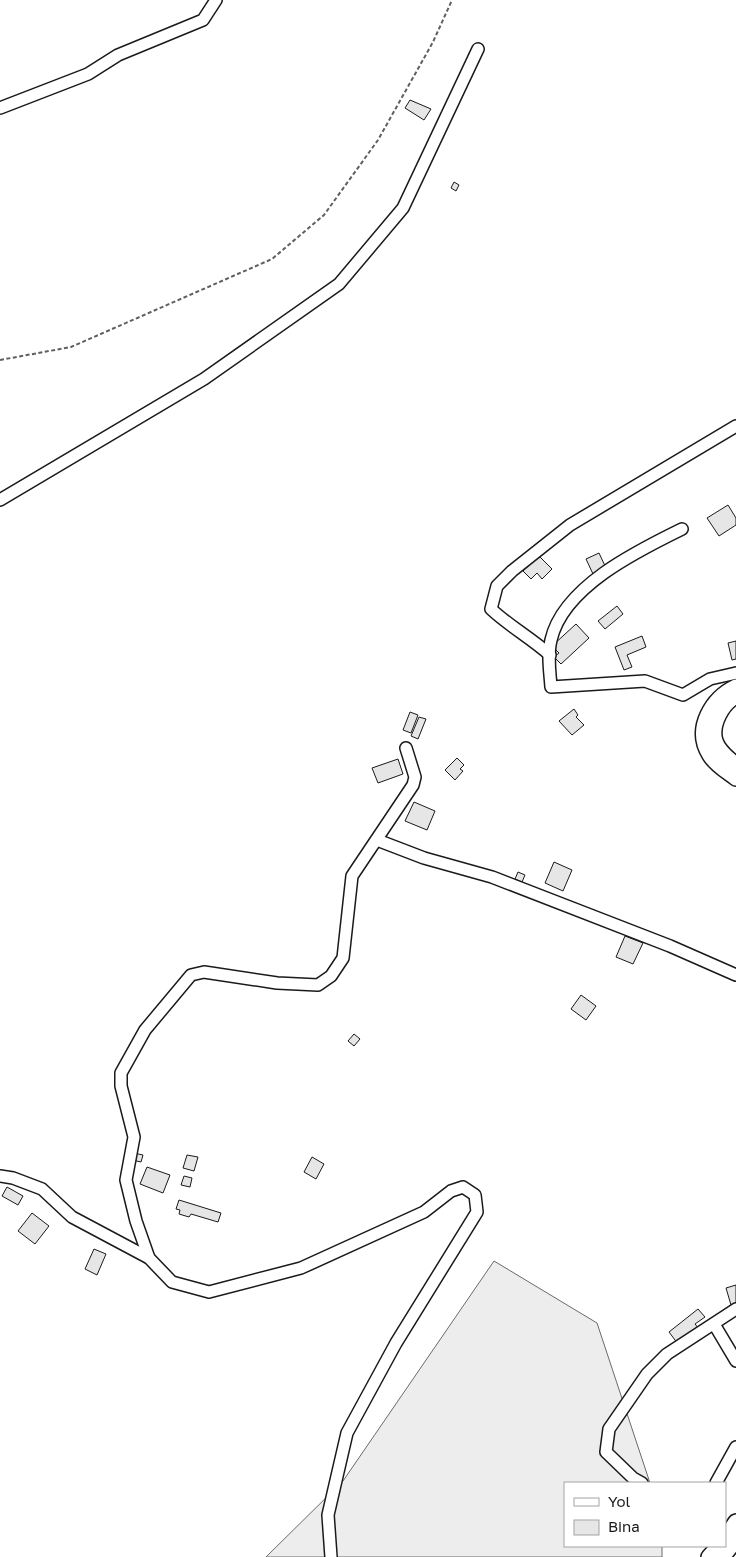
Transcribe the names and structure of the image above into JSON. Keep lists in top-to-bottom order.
{
  "legend": ["Yol", "Bina"]
}
